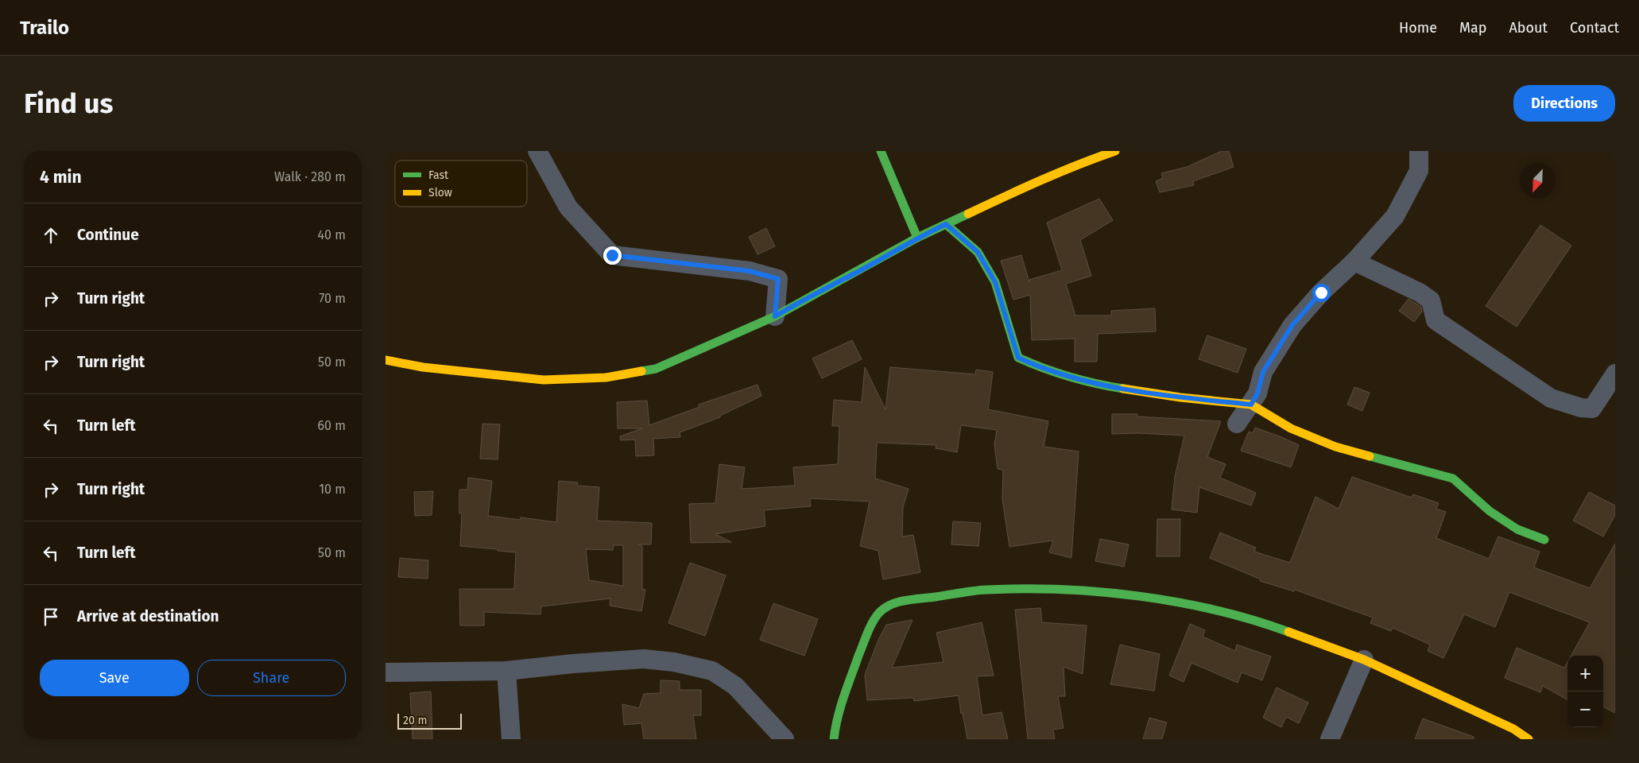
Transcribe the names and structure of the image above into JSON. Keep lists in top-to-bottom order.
{
  "legend": ["Fast", "Slow"],
  "scale_bar": "20 m",
  "north": "bottom left",
  "page": {
    "header": "Trailo",
    "nav": [
      "Home",
      "Map",
      "About",
      "Contact"
    ],
    "buttons": [
      "Directions",
      ["Save", "Share"]
    ],
    "title": "Find us",
    "heading": ["4 min", "Walk · 280 m"],
    "list": [
      ["Continue", "40 m"],
      ["Turn right", "70 m"],
      ["Turn right", "50 m"],
      ["Turn left", "60 m"],
      ["Turn right", "10 m"],
      ["Turn left", "50 m"],
      "Arrive at destination"
    ],
    "map_buttons": ["+", "−"],
    "scale": "20 m"
  }
}
